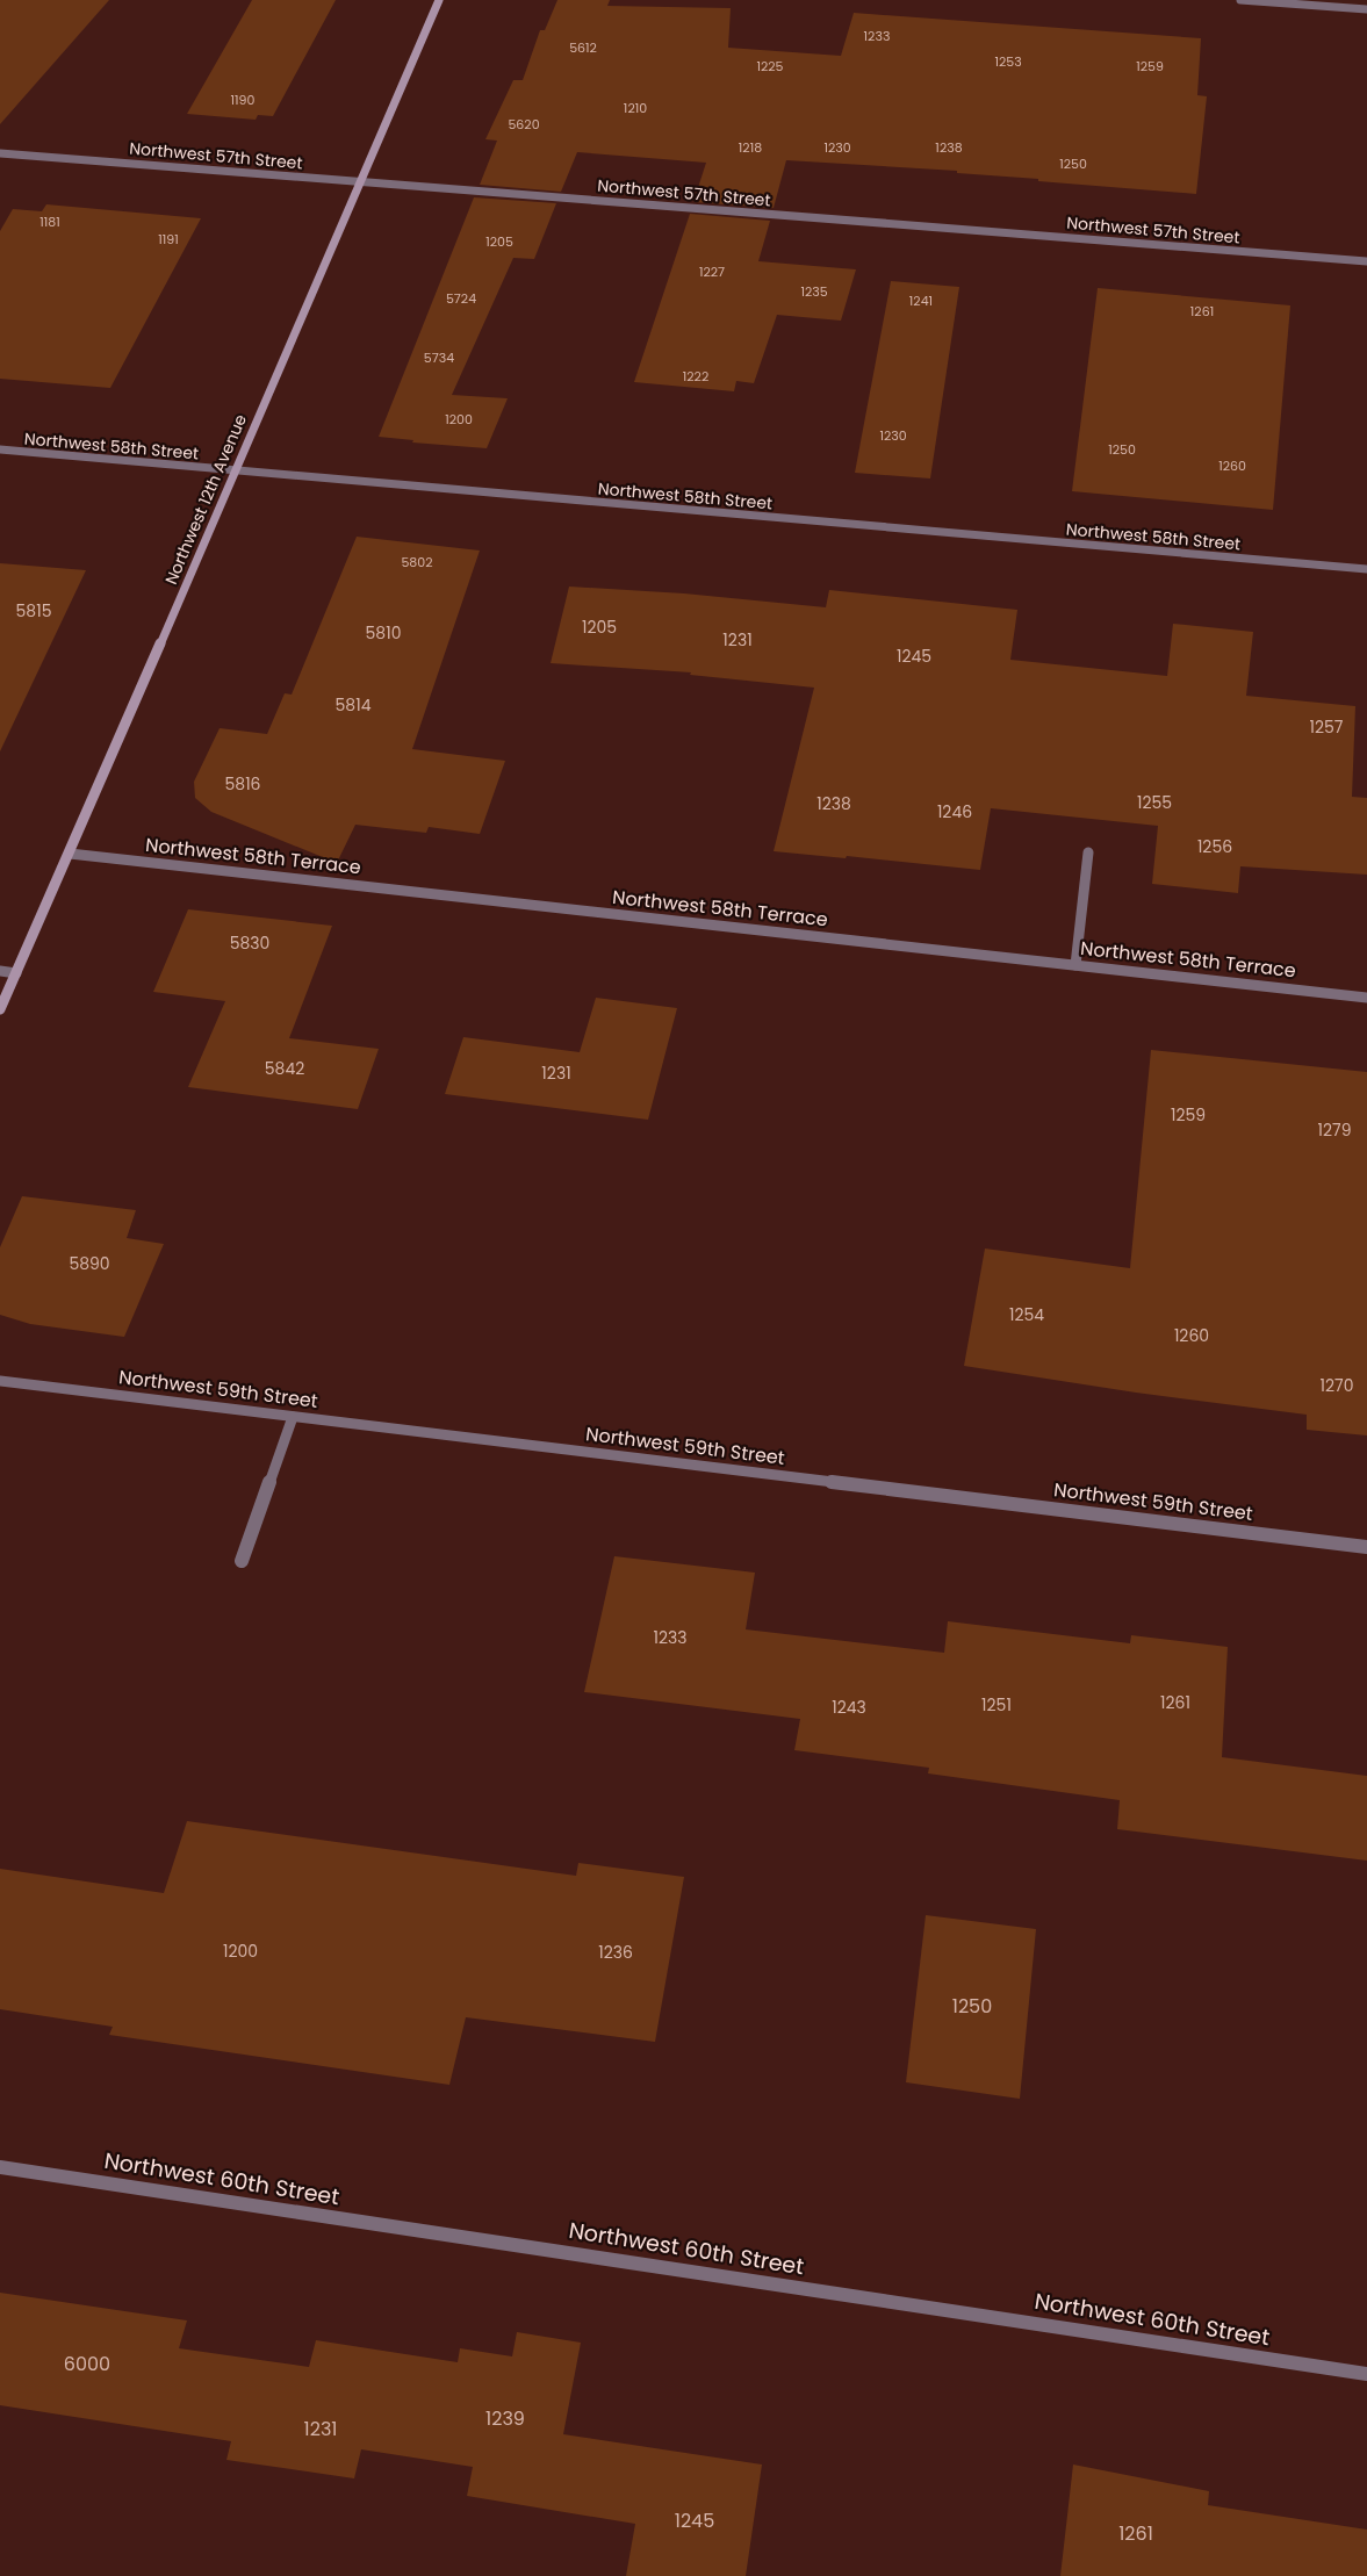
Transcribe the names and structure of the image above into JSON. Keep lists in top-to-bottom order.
{
  "streets": {
    "main road": ["Northwest 12th Avenue"],
    "street": [
      "Northwest 57th Street",
      "Northwest 58th Street",
      "Northwest 58th Terrace",
      "Northwest 59th Street",
      "Northwest 60th Street"
    ]
  },
  "crossings": [
    ["Northwest 57th Street", "Northwest 12th Avenue"],
    ["Northwest 58th Street", "Northwest 12th Avenue"],
    ["Northwest 12th Avenue", "Northwest 58th Terrace"]
  ],
  "house_numbers": [
    "1233",
    "5612",
    "1253",
    "1225",
    "1259",
    "1190",
    "1210",
    "5620",
    "1218",
    "1230",
    "1238",
    "1250",
    "1181",
    "1191",
    "1205",
    "1227",
    "1235",
    "5724",
    "1241",
    "1261",
    "5734",
    "1222",
    "1200",
    "1230",
    "1250",
    "1260",
    "5802",
    "5815",
    "1205",
    "5810",
    "1231",
    "1245",
    "5814",
    "1257",
    "5816",
    "1255",
    "1238",
    "1246",
    "1256",
    "5830",
    "5842",
    "1231",
    "1259",
    "1279",
    "5890",
    "1254",
    "1260",
    "1270",
    "1233",
    "1261",
    "1251",
    "1243",
    "1200",
    "1236",
    "1250",
    "6000",
    "1239",
    "1231",
    "1245",
    "1261"
  ]
}
